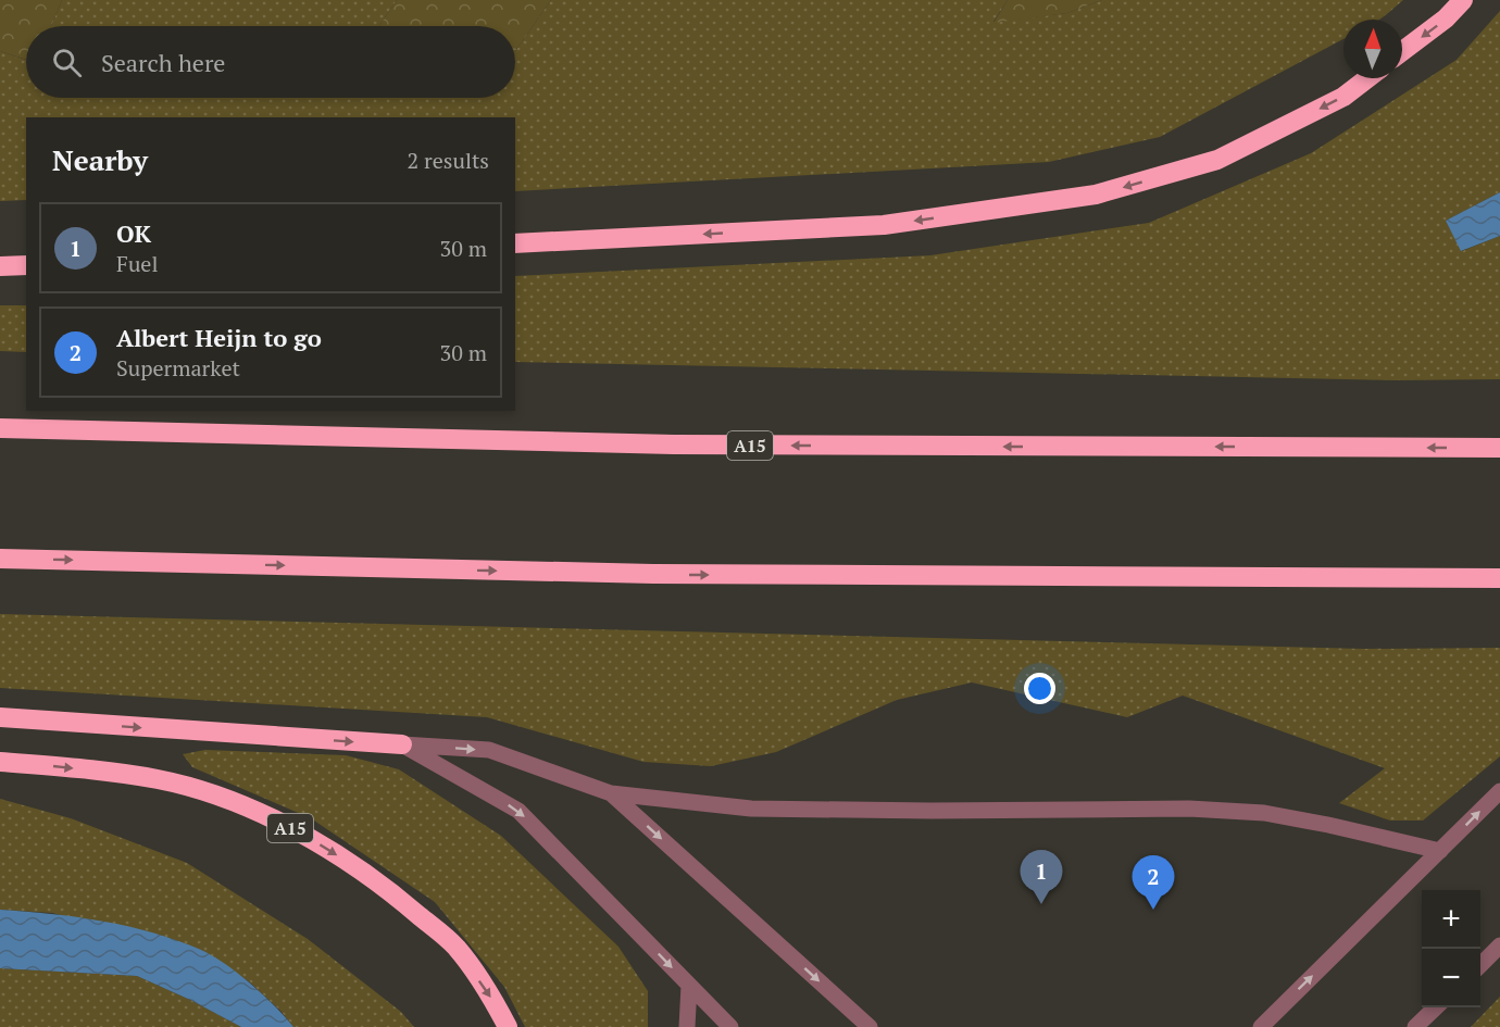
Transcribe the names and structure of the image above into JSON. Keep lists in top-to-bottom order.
{
  "streets": {
    "highway": ["A15"]
  },
  "north": "top",
  "page": {
    "search": "Search here",
    "heading": ["Nearby", "2 results"],
    "list": [
      {
        "mark": "1",
        "name": "OK",
        "note": "Fuel",
        "value": "30 m"
      },
      {
        "mark": "2",
        "name": "Albert Heijn to go",
        "note": "Supermarket",
        "value": "30 m"
      }
    ],
    "pins": ["1", "2"],
    "map_buttons": ["+", "−"]
  }
}
